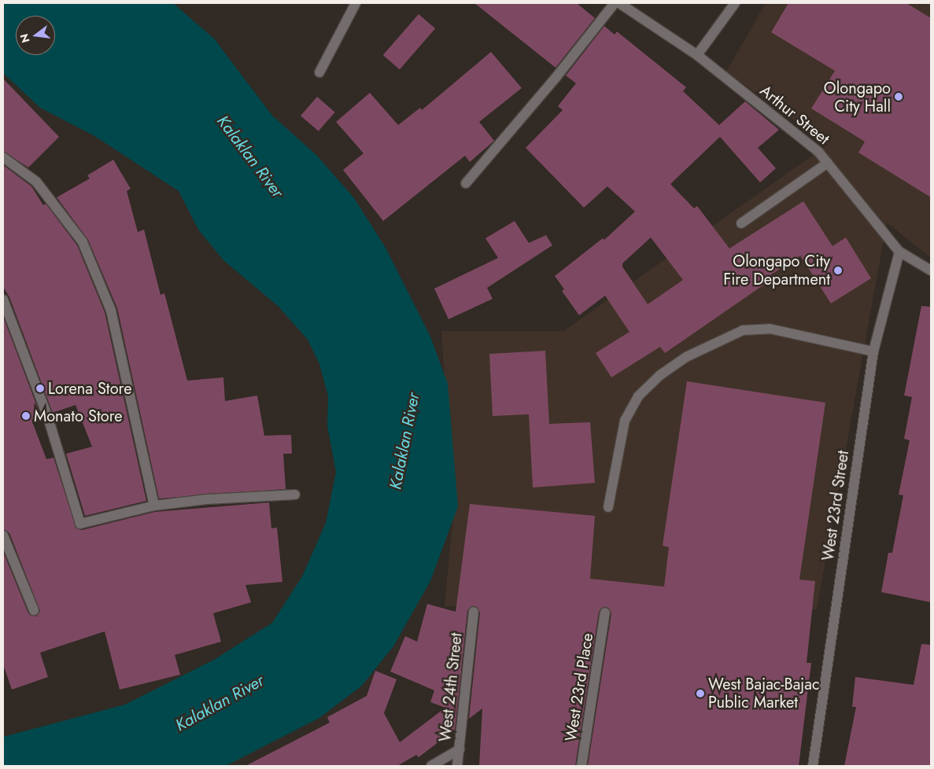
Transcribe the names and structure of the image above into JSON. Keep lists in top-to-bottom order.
{
  "streets": {
    "street": [
      "Arthur Street",
      "West 23rd Street",
      "West 24th Street",
      "West 23rd Place"
    ]
  },
  "crossings": [
    ["Arthur Street", "West 23rd Street"]
  ],
  "water": ["Kalaklan River"],
  "places": [
    "Olongapo City Hall",
    "Olongapo City Fire Department",
    "Lorena Store",
    "Monato Store",
    "West Bajac-Bajac Public Market"
  ],
  "north": "left"
}
